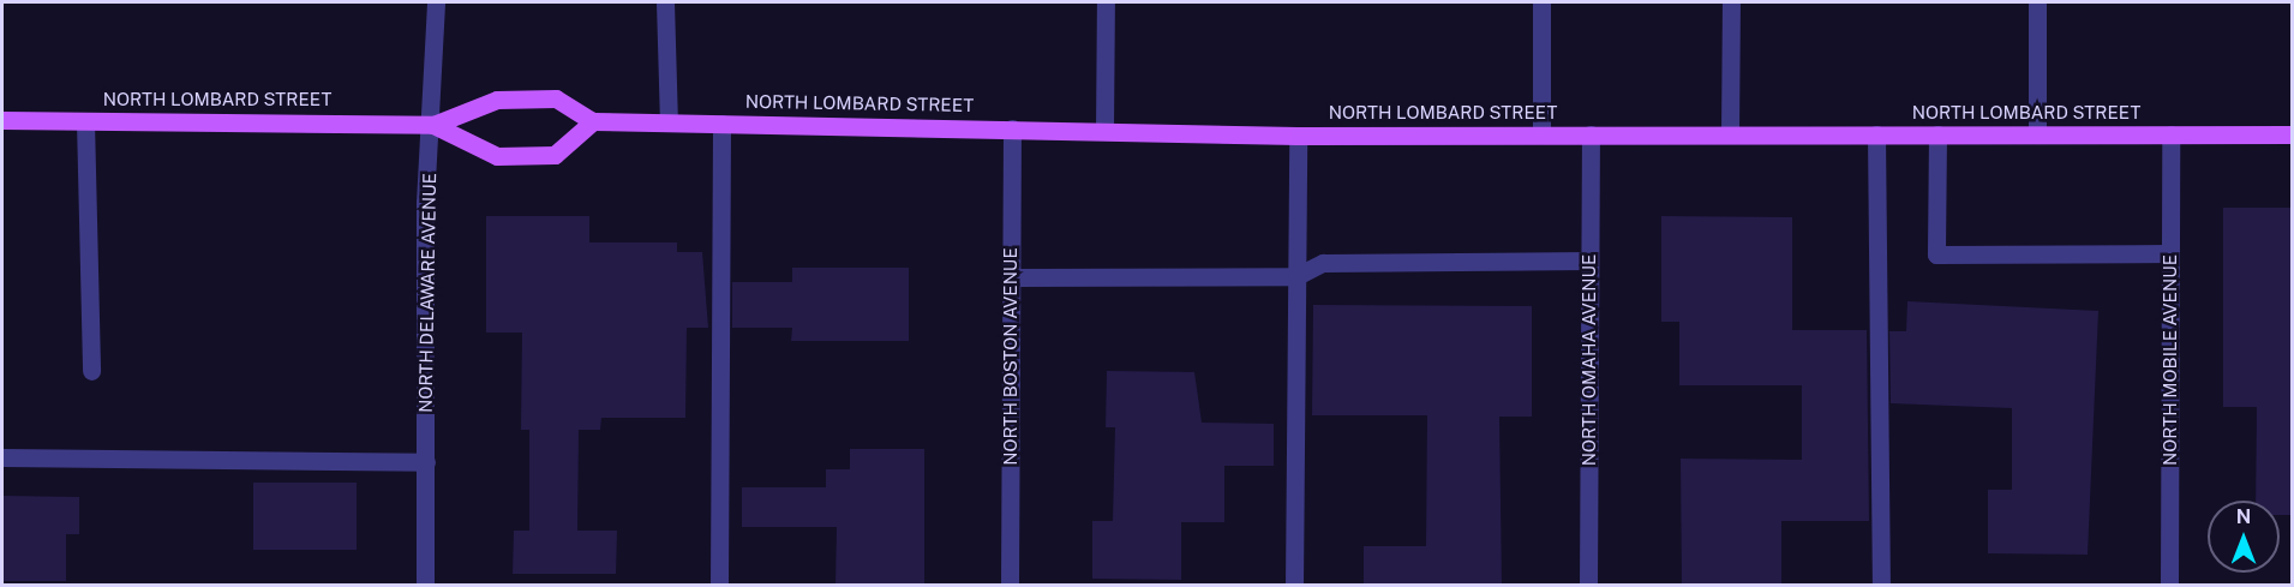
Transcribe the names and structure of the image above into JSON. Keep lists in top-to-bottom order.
{
  "streets": {
    "main road": ["NORTH LOMBARD STREET"],
    "street": [
      "NORTH DELAWARE AVENUE",
      "NORTH BOSTON AVENUE",
      "NORTH OMAHA AVENUE",
      "NORTH MOBILE AVENUE"
    ]
  },
  "crossings": [
    ["NORTH LOMBARD STREET", "NORTH DELAWARE AVENUE"],
    ["NORTH LOMBARD STREET", "NORTH BOSTON AVENUE"],
    ["NORTH LOMBARD STREET", "NORTH OMAHA AVENUE"],
    ["NORTH LOMBARD STREET", "NORTH MOBILE AVENUE"]
  ],
  "north": "top"
}
